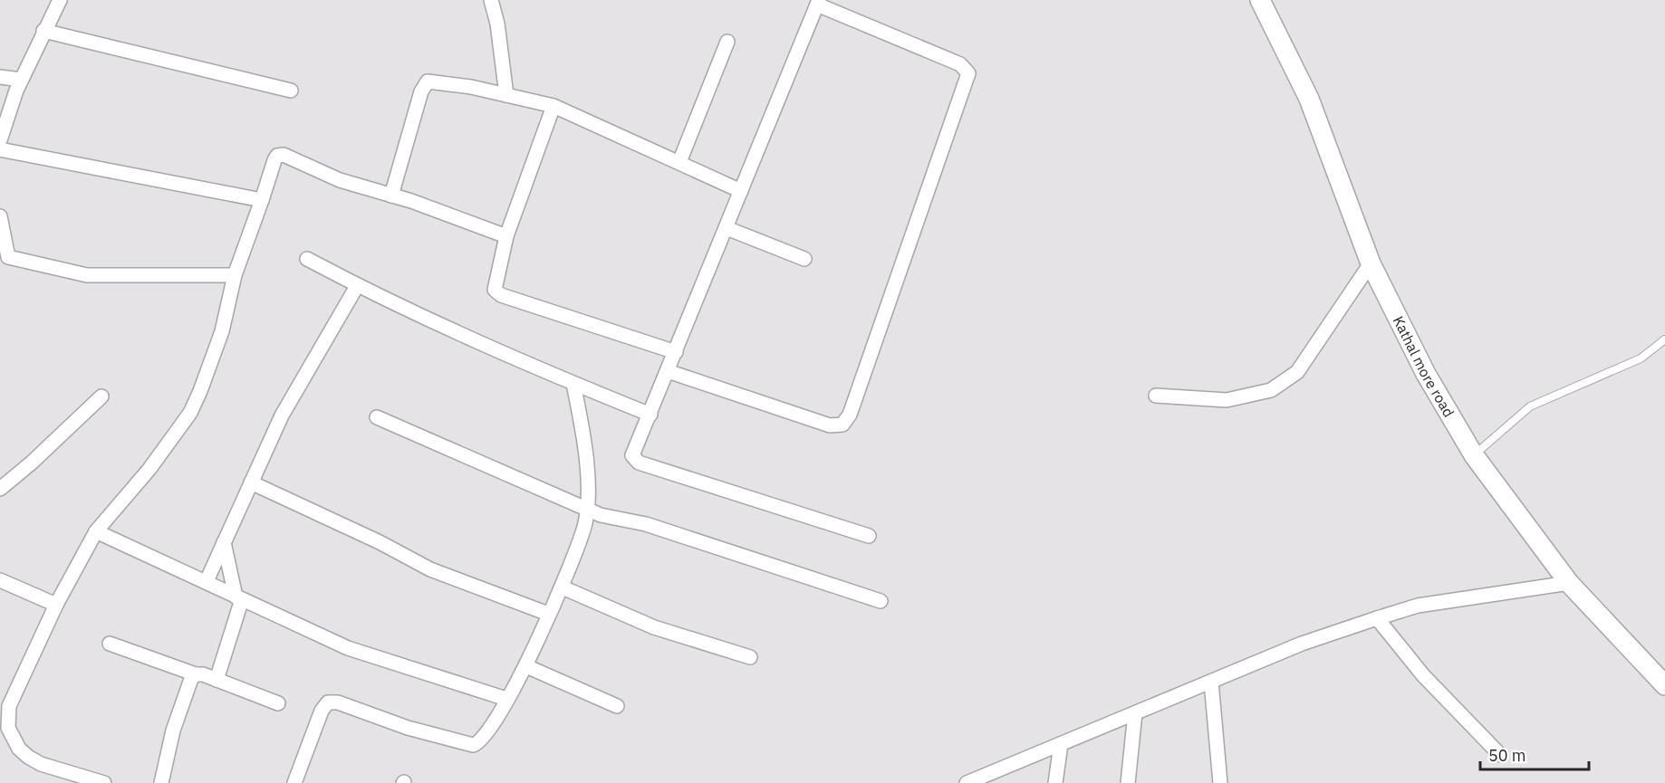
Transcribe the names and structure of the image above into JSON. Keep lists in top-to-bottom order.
{
  "streets": {
    "main road": ["Kathal more road"]
  },
  "scale_bar": "50 m"
}
